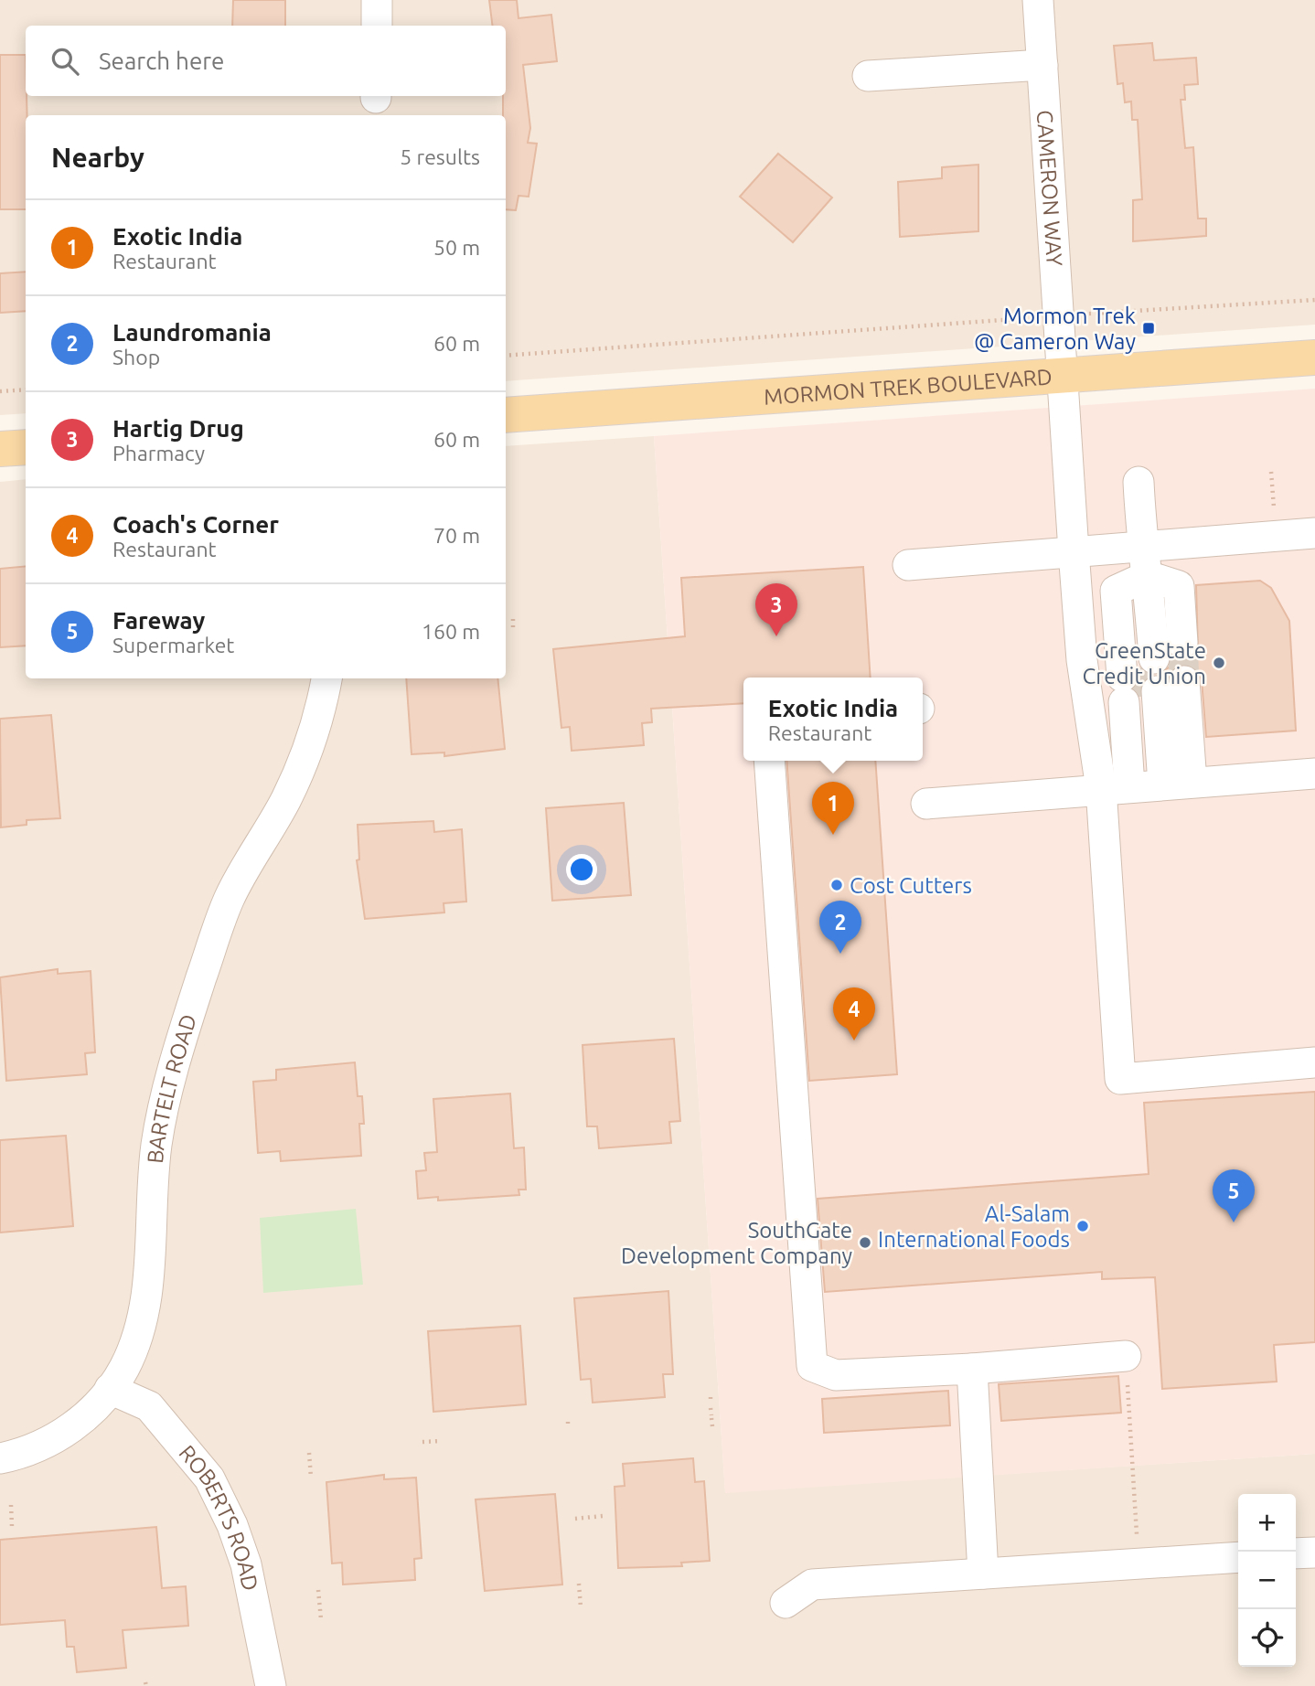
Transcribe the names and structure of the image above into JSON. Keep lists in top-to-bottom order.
{
  "streets": {
    "main road": ["MORMON TREK BOULEVARD"],
    "street": ["CAMERON WAY", "BARTELT ROAD", "ROBERTS ROAD"]
  },
  "crossings": [
    ["CAMERON WAY", "MORMON TREK BOULEVARD"],
    ["BARTELT ROAD", "ROBERTS ROAD"]
  ],
  "places": {
    "transit": ["Mormon Trek @ Cameron Way"],
    "other": [
      "GreenState Credit Union",
      "Cost Cutters",
      "Al-Salam International Foods",
      "SouthGate Development Company"
    ]
  },
  "page": {
    "search": "Search here",
    "heading": ["Nearby", "5 results"],
    "list": [
      {
        "mark": "1",
        "name": "Exotic India",
        "note": "Restaurant",
        "value": "50 m"
      },
      {
        "mark": "2",
        "name": "Laundromania",
        "note": "Shop",
        "value": "60 m"
      },
      {
        "mark": "3",
        "name": "Hartig Drug",
        "note": "Pharmacy",
        "value": "60 m"
      },
      {
        "mark": "4",
        "name": "Coach's Corner",
        "note": "Restaurant",
        "value": "70 m"
      },
      {
        "mark": "5",
        "name": "Fareway",
        "note": "Supermarket",
        "value": "160 m"
      }
    ],
    "pins": [
      "3",
      "1",
      "2",
      "4",
      "5"
    ],
    "popup": ["Exotic India", "Restaurant"],
    "map_buttons": ["+", "−"]
  }
}
